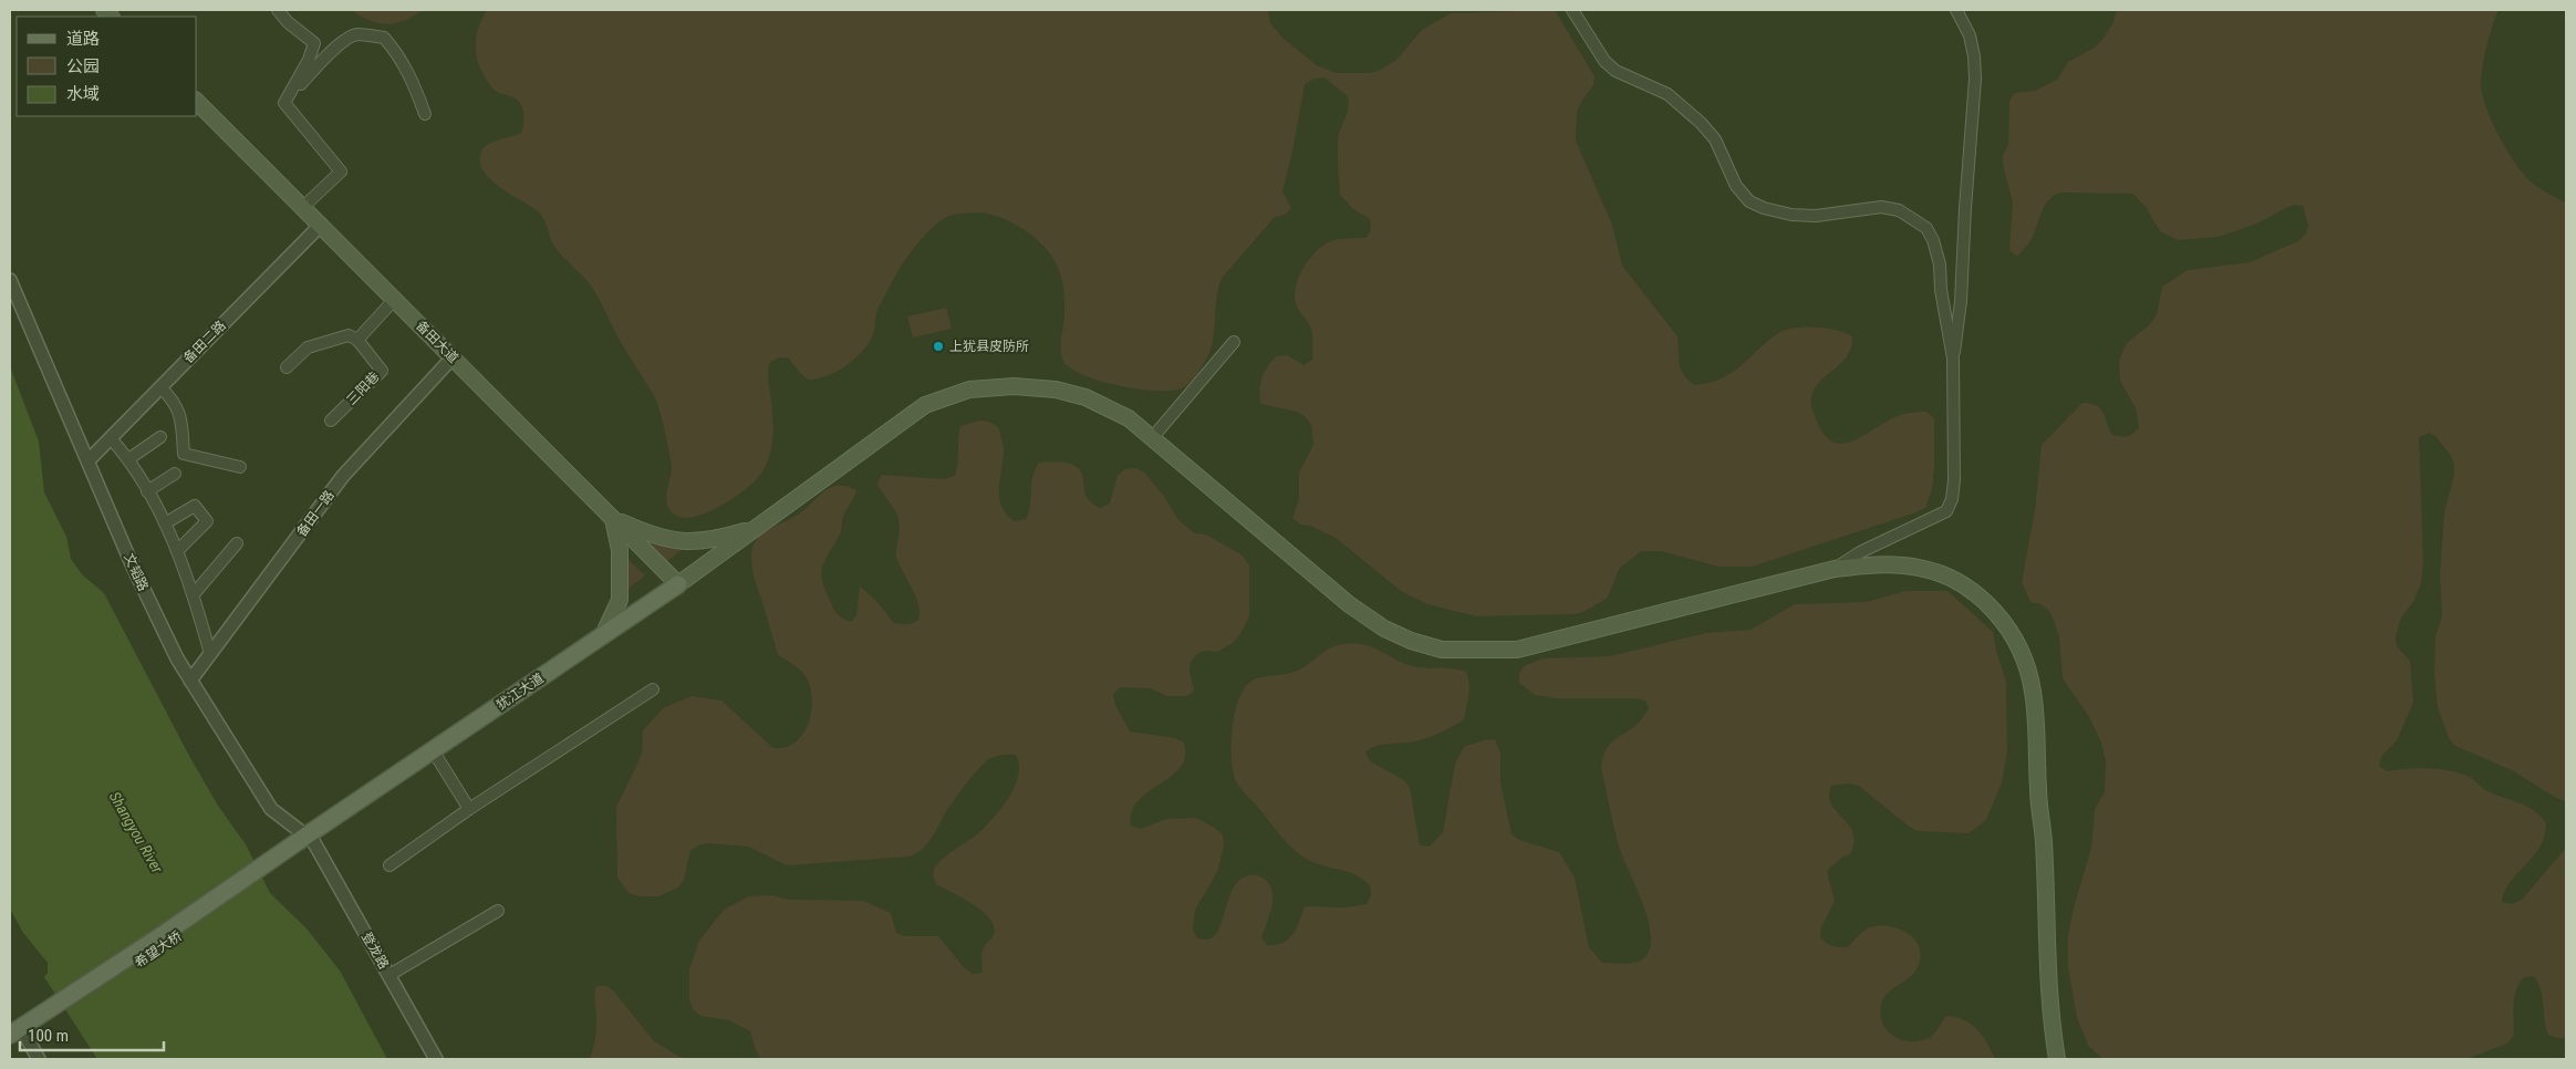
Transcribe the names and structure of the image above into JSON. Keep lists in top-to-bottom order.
{
  "streets": {
    "main road": ["备田大道", "犹江大道", "希望大桥"],
    "street": [
      "备田二路",
      "三阳巷",
      "备田一路",
      "文韬路",
      "登龙路"
    ]
  },
  "crossings": [
    ["备田二路", "备田大道"],
    ["备田二路", "文韬路"],
    ["备田大道", "备田一路"],
    ["备田大道", "犹江大道"],
    ["备田一路", "文韬路"],
    ["文韬路", "犹江大道"],
    ["文韬路", "登龙路"],
    ["犹江大道", "希望大桥"],
    ["犹江大道", "登龙路"]
  ],
  "water": ["Shangyou River"],
  "places": ["上犹县皮防所"],
  "legend": ["道路", "公园", "水域"],
  "scale_bar": "100 m"
}
